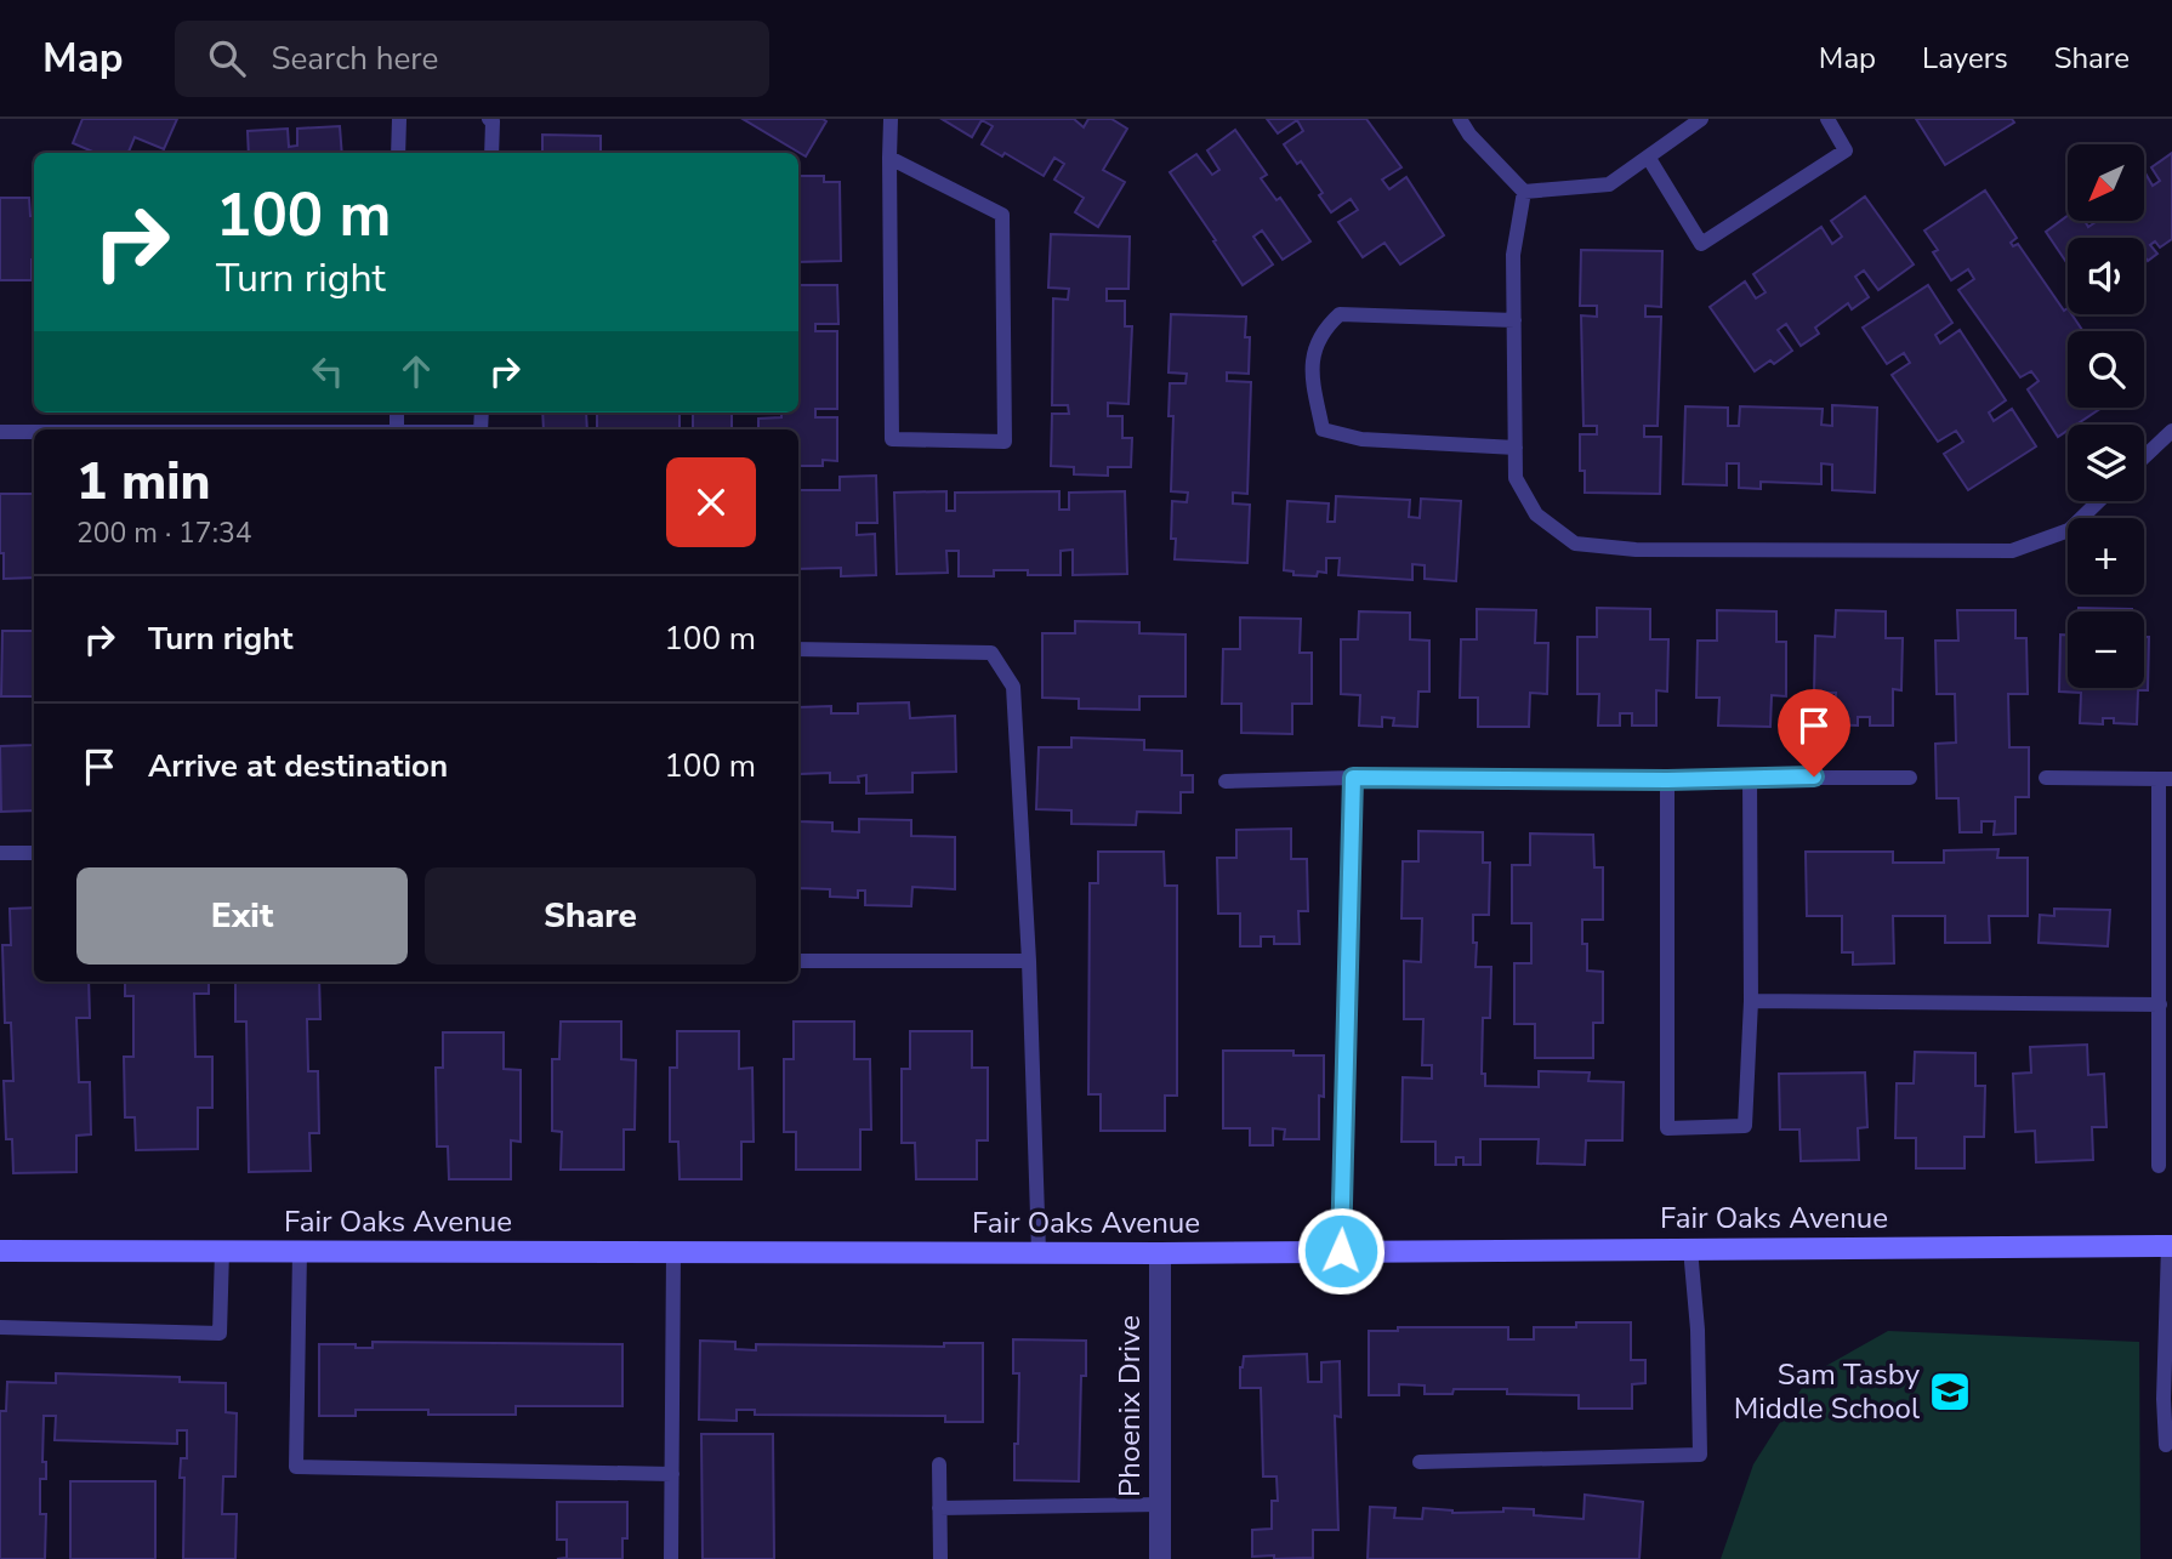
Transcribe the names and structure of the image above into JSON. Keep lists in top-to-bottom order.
{
  "streets": {
    "main road": ["Fair Oaks Avenue"],
    "street": ["Phoenix Drive"]
  },
  "crossings": [
    ["Fair Oaks Avenue", "Phoenix Drive"]
  ],
  "places": {
    "school or university": ["Sam Tasby Middle School"]
  },
  "north": "bottom left",
  "page": {
    "header": "Map",
    "search": "Search here",
    "nav": ["Map", "Layers", "Share"],
    "map_buttons": ["+", "−"],
    "turn": ["100 m", "Turn right"],
    "heading": ["1 min", "200 m · 17:34"],
    "list": [
      {
        "name": "Turn right",
        "value": "100 m"
      },
      {
        "name": "Arrive at destination",
        "value": "100 m"
      }
    ],
    "buttons": ["Exit", "Share"]
  }
}
